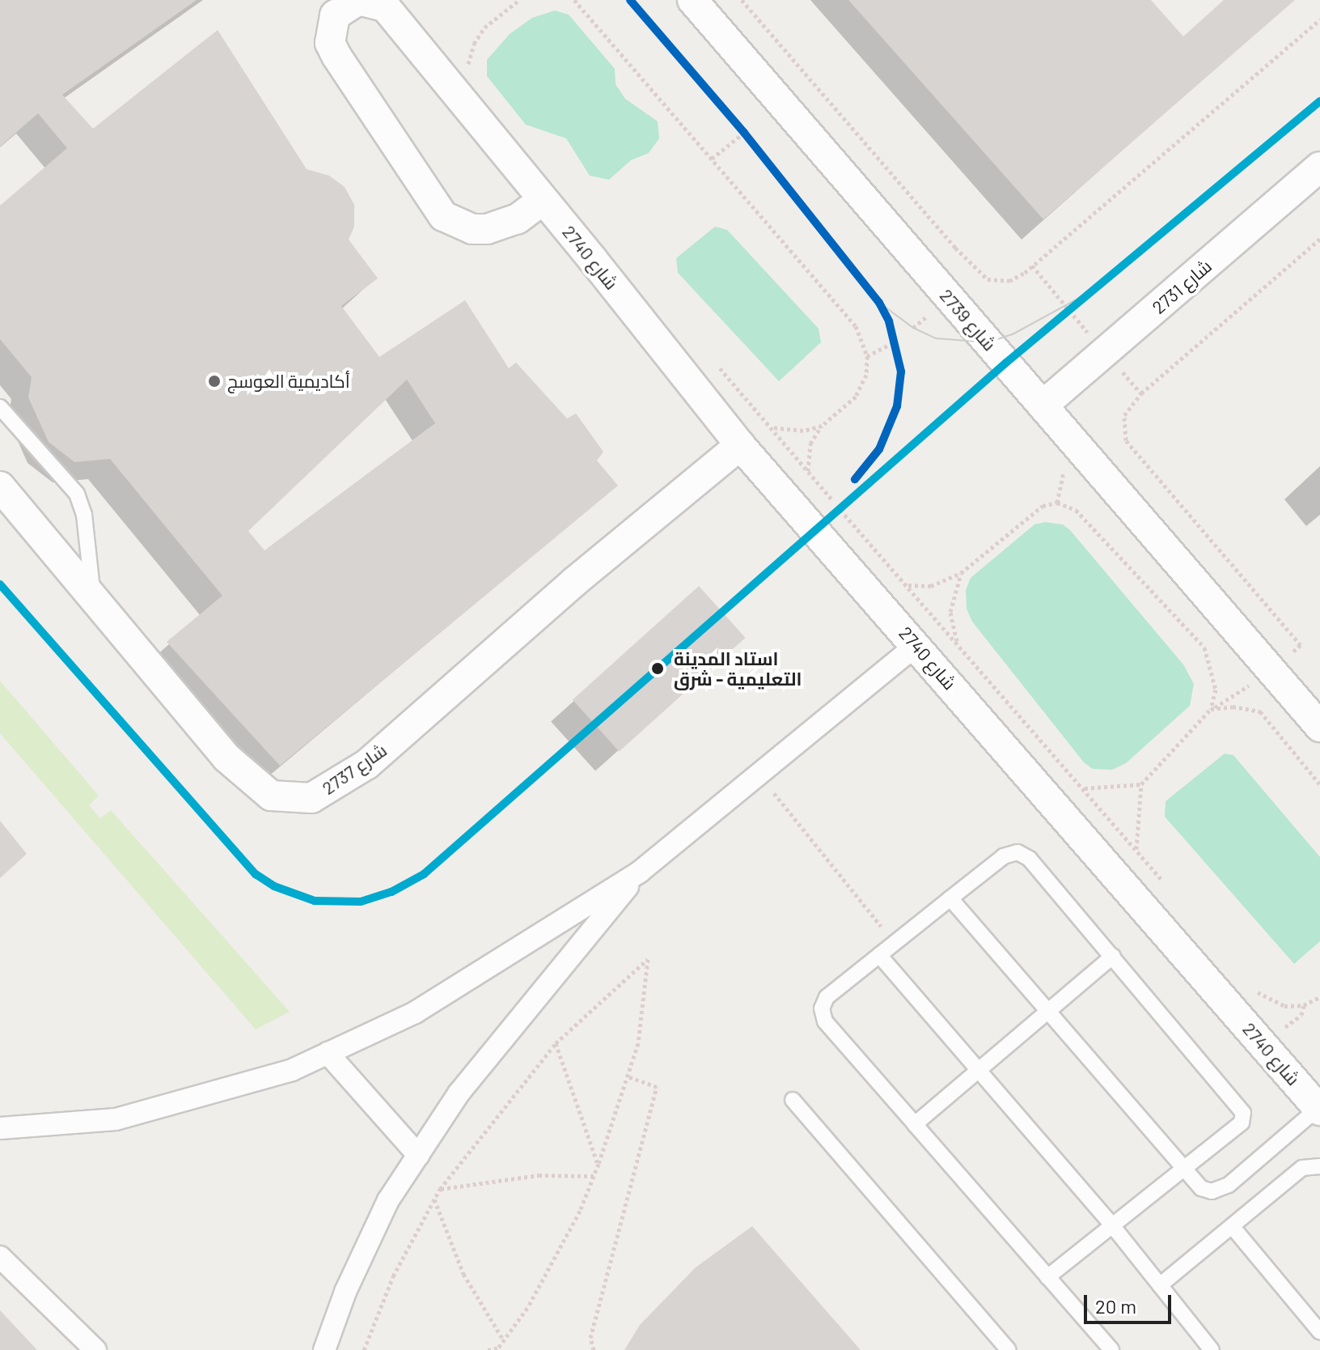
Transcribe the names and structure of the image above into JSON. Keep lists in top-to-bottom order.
{
  "streets": {
    "street": [
      "شارع 2740",
      "شارع 2731",
      "شارع 2739",
      "شارع 2737"
    ]
  },
  "crossings": [
    ["شارع 2740", "شارع 2737"],
    ["شارع 2731", "شارع 2739"]
  ],
  "places": ["أكاديمية العوسج", "استاد المدينة التعليمية - شرق"],
  "scale_bar": "20 m"
}
